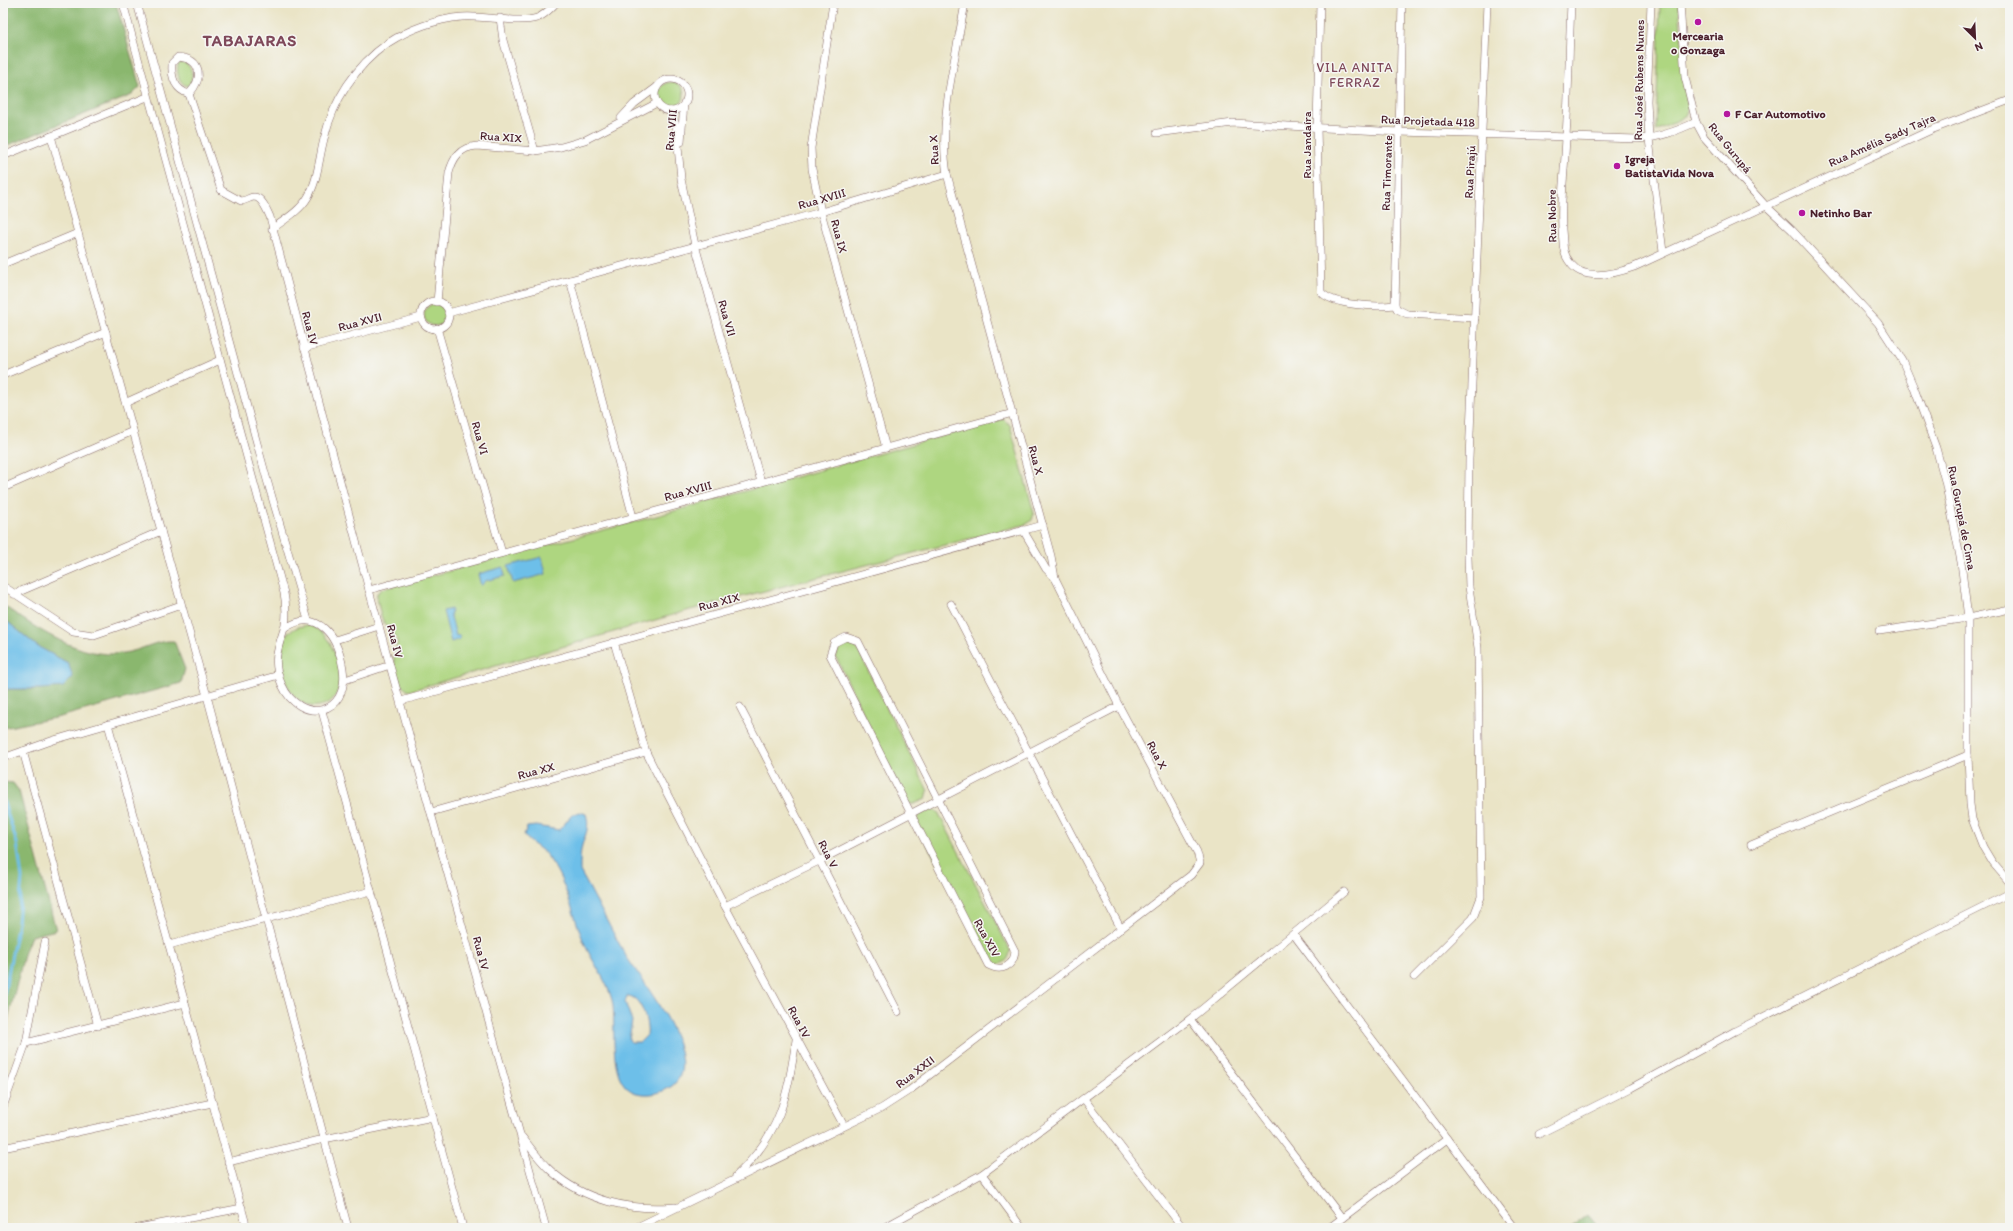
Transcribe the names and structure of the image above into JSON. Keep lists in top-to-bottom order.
{
  "streets": {
    "street": [
      "Rua José Rubens Nunes",
      "Rua Projetada 418",
      "Rua VIII",
      "Rua XIX",
      "Rua Amélia Sady Tajra",
      "Rua Jandaíra",
      "Rua Gurupá",
      "Rua X",
      "Rua Pirajú",
      "Rua Timorante",
      "Rua XVIII",
      "Rua Nobre",
      "Rua IX",
      "Rua VII",
      "Rua XVII",
      "Rua IV",
      "Rua VI",
      "Rua Gurupá de Cima",
      "Rua XX",
      "Rua V",
      "Rua XIV",
      "Rua XXII"
    ]
  },
  "crossings": [
    ["Rua José Rubens Nunes", "Rua Projetada 418"],
    ["Rua José Rubens Nunes", "Rua Nobre"],
    ["Rua Projetada 418", "Rua Jandaíra"],
    ["Rua Projetada 418", "Rua Gurupá"],
    ["Rua Projetada 418", "Rua Pirajú"],
    ["Rua Projetada 418", "Rua Timorante"],
    ["Rua Projetada 418", "Rua Nobre"],
    ["Rua VIII", "Rua XIX"],
    ["Rua VIII", "Rua VII"],
    ["Rua XIX", "Rua X"],
    ["Rua XIX", "Rua XVIII"],
    ["Rua XIX", "Rua XVII"],
    ["Rua XIX", "Rua IV"],
    ["Rua XIX", "Rua VI"],
    ["Rua Amélia Sady Tajra", "Rua Gurupá"],
    ["Rua Amélia Sady Tajra", "Rua Nobre"],
    ["Rua Amélia Sady Tajra", "Rua Gurupá de Cima"],
    ["Rua Jandaíra", "Rua Timorante"],
    ["Rua Gurupá", "Rua Nobre"],
    ["Rua Gurupá", "Rua Gurupá de Cima"],
    ["Rua X", "Rua XVIII"],
    ["Rua X", "Rua XXII"],
    ["Rua XVIII", "Rua IX"],
    ["Rua XVIII", "Rua VII"],
    ["Rua XVIII", "Rua XVII"],
    ["Rua XVIII", "Rua IV"],
    ["Rua XVIII", "Rua VI"],
    ["Rua Nobre", "Rua Gurupá de Cima"],
    ["Rua XVII", "Rua IV"],
    ["Rua XVII", "Rua VI"],
    ["Rua IV", "Rua XX"],
    ["Rua IV", "Rua XXII"]
  ],
  "districts": ["TABAJARAS", "VILA ANITA FERRAZ"],
  "places": [
    "Mercearia o Gonzaga",
    "F Car Automotivo",
    "Igreja BatistaVida Nova",
    "Netinho Bar"
  ],
  "north": "bottom right"
}
